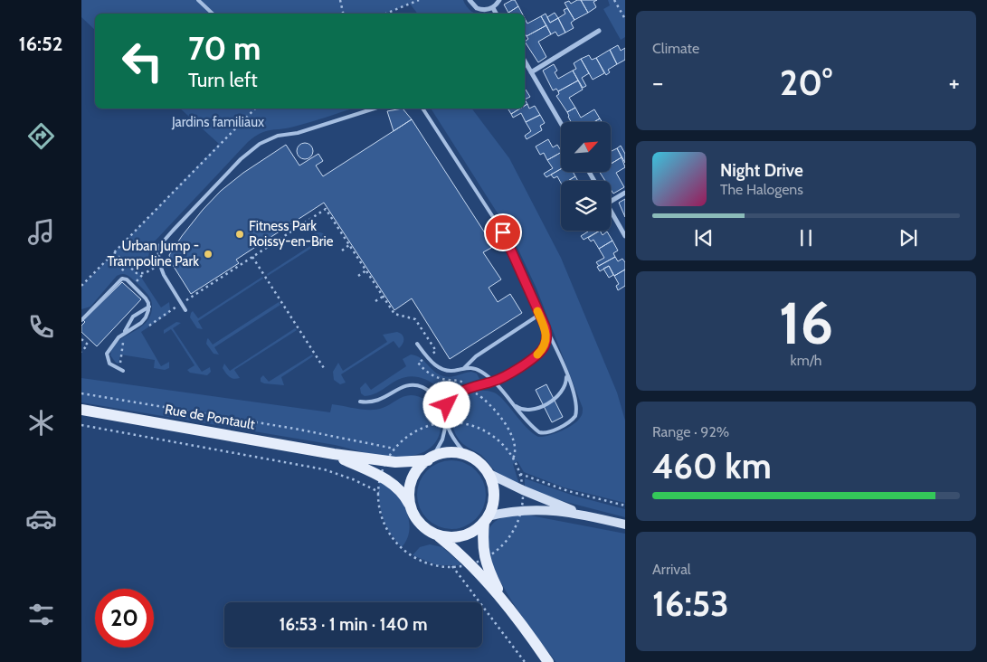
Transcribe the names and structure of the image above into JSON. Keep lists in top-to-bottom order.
{
  "streets": {
    "main road": ["Rue de Pontault"]
  },
  "parks": ["Jardins familiaux"],
  "places": ["Fitness Park Roissy-en-Brie", "Urban Jump - Trampoline Park"],
  "north": "top right",
  "page": {
    "tabs": "16:52",
    "tile": [
      "Climate",
      ["16", "km/h"],
      ["Range · 92%", "460 km"],
      ["Arrival", "16:53"]
    ],
    "turn": ["70 m", "Turn left"],
    "heat": ["−", "20°", "+"],
    "song": ["Night Drive", "The Halogens"],
    "limit": "20",
    "trip": "16:53 · 1 min · 140 m"
  }
}
